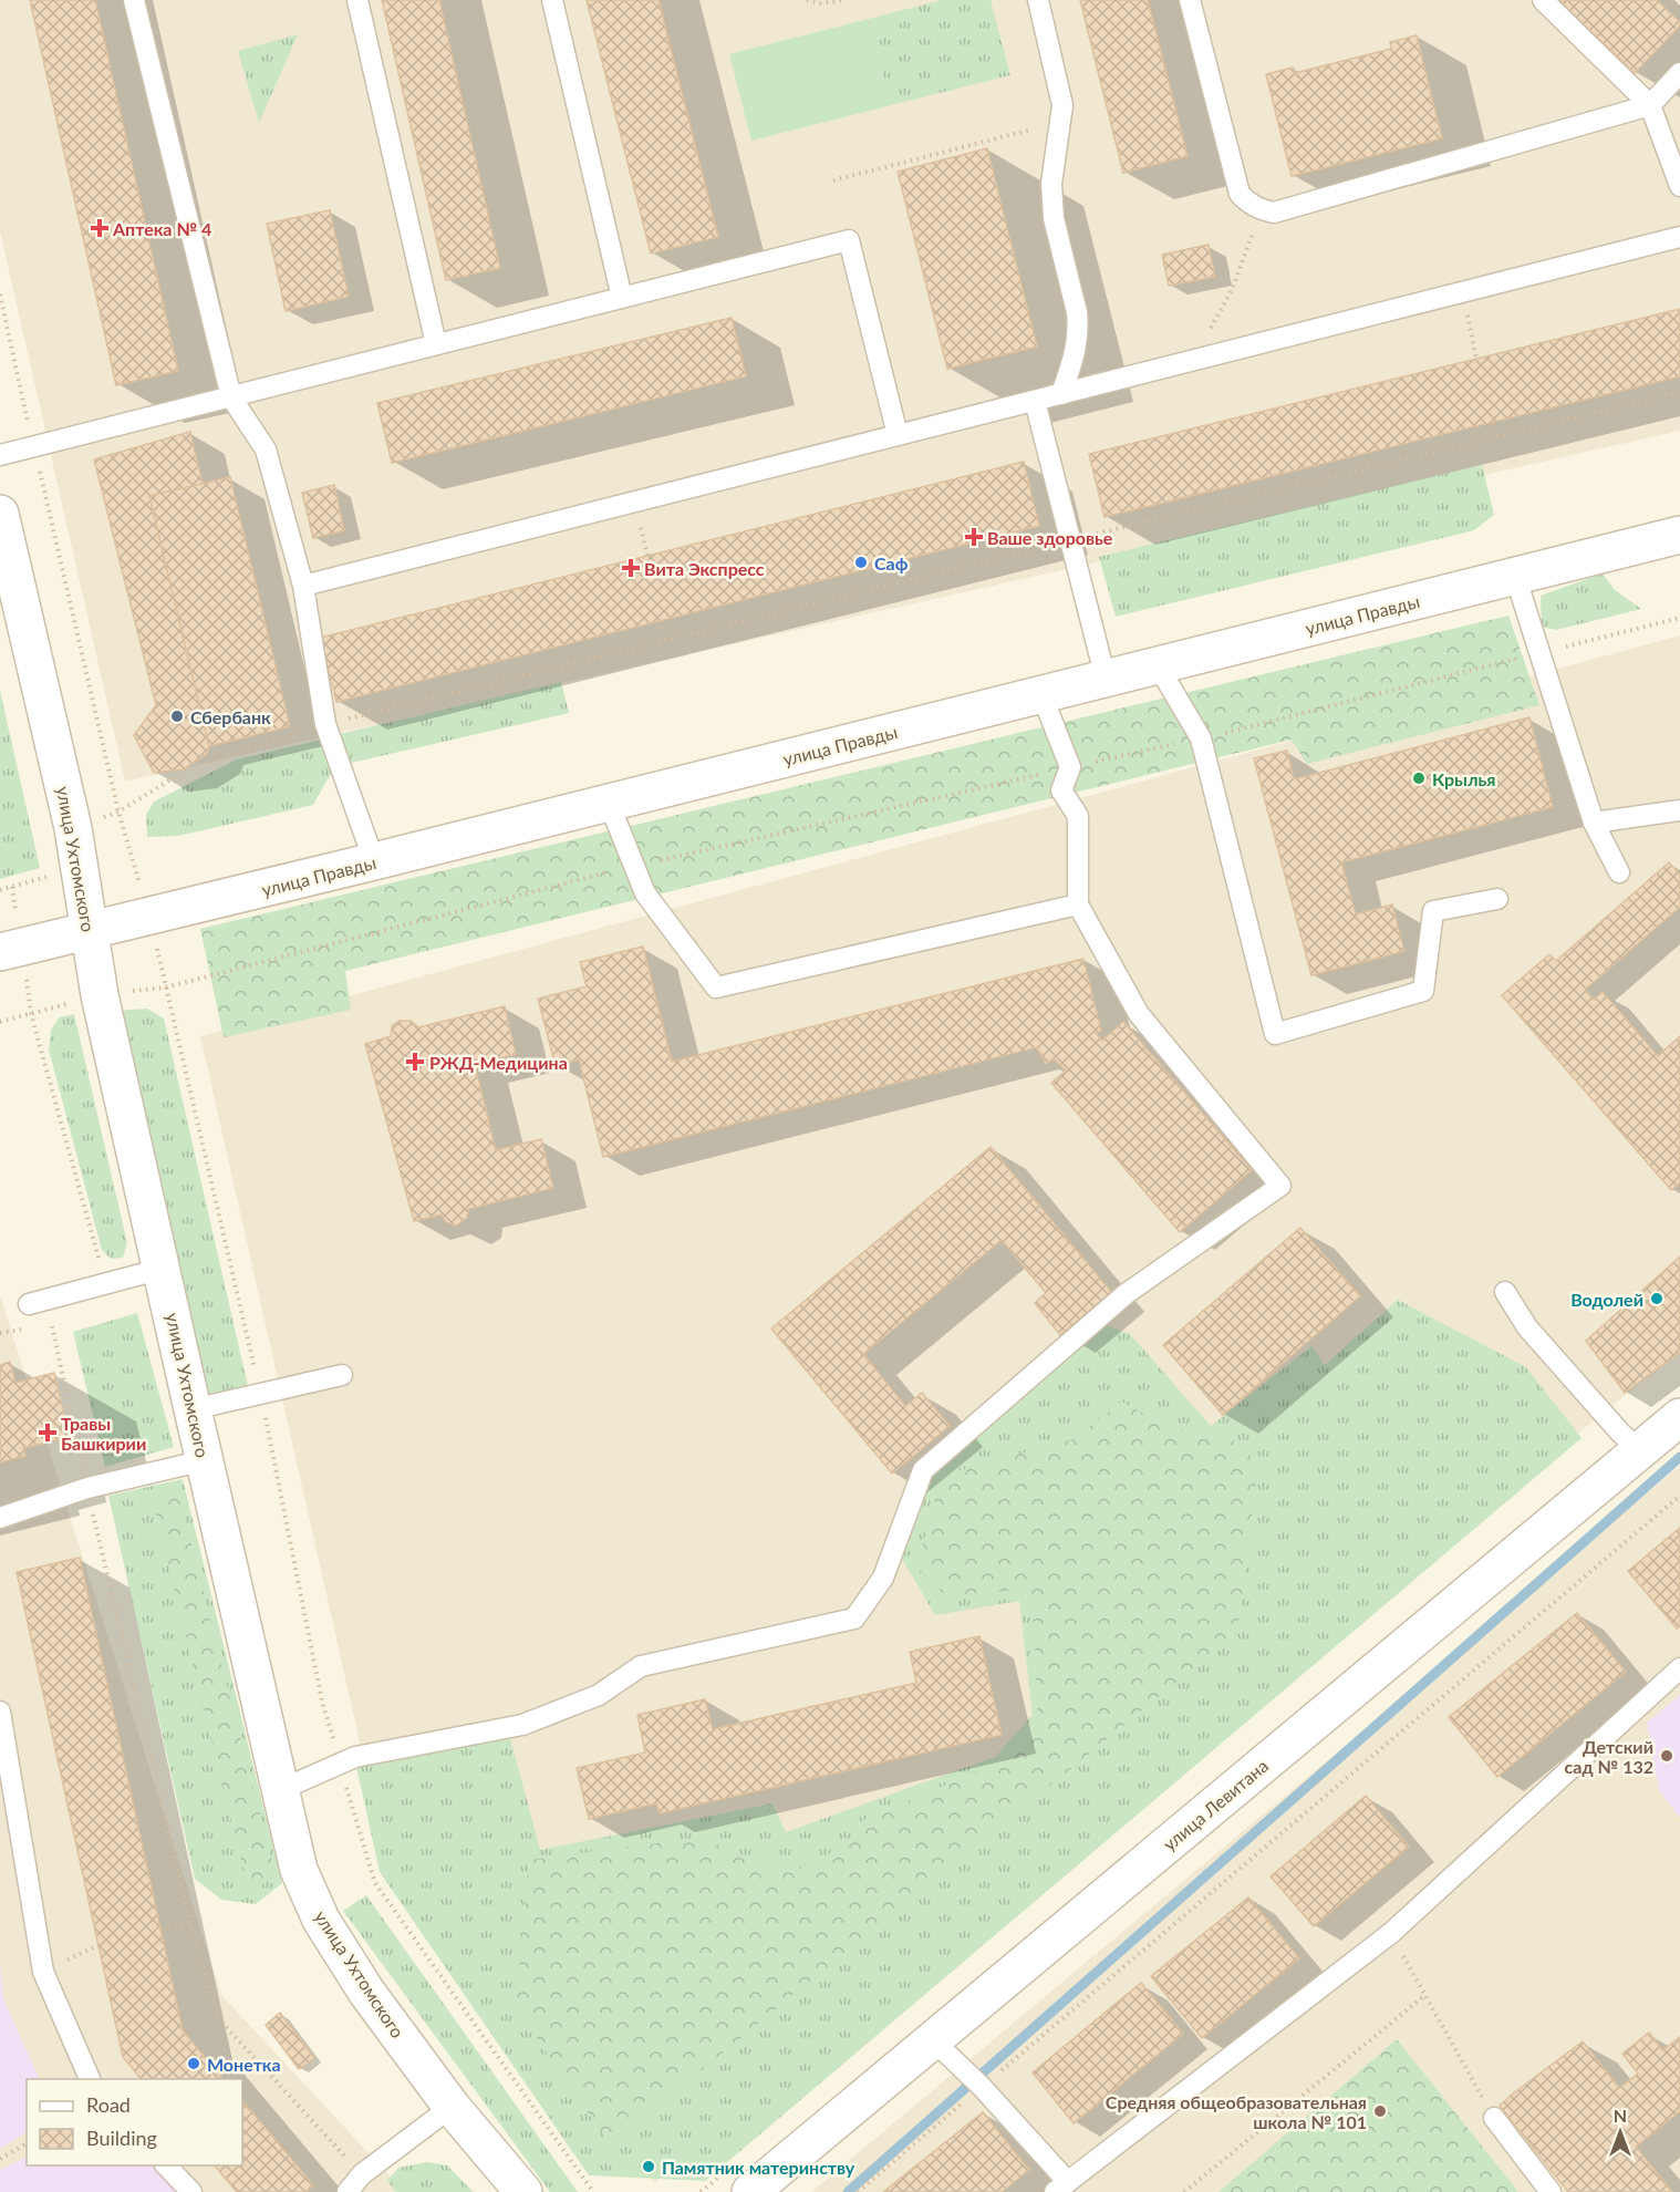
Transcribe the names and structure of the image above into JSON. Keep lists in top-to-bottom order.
{
  "streets": {
    "street": ["улица Правды", "улица Ухтомского", "улица Левитана"]
  },
  "crossings": [
    ["улица Правды", "улица Ухтомского"]
  ],
  "places": {
    "health": [
      "Аптека № 4",
      "Ваше здоровье",
      "Вита Экспресс",
      "РЖД-Медицина",
      "Травы Башкирии"
    ],
    "other": [
      "Саф",
      "Сбербанк",
      "Крылья",
      "Водолей",
      "Детский сад № 132",
      "Монетка",
      "Средняя общеобразовательная школа № 101",
      "Памятник материнству"
    ]
  },
  "legend": ["Road", "Building"],
  "north": "top"
}
